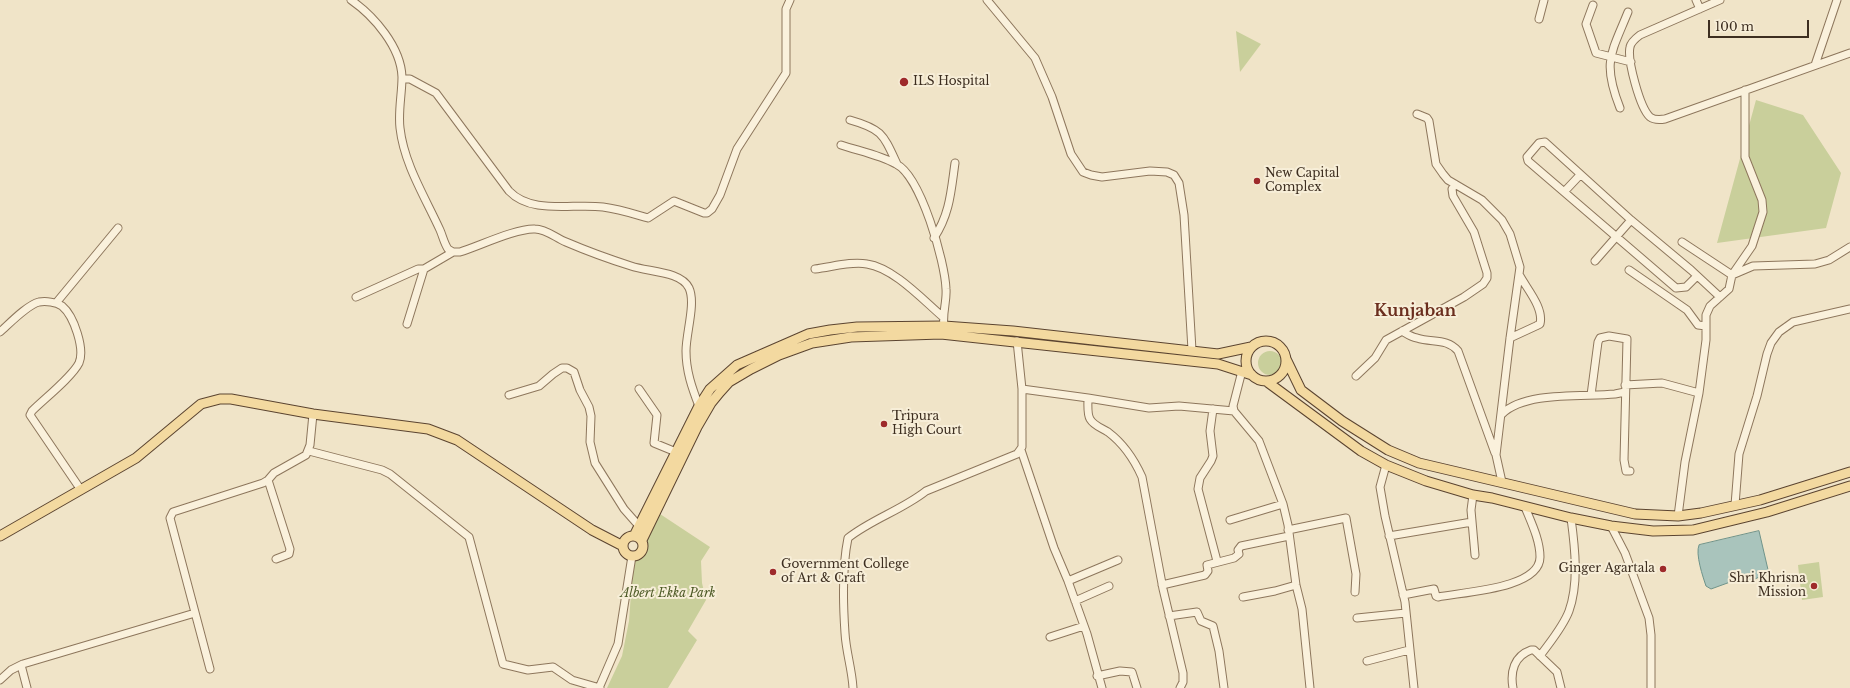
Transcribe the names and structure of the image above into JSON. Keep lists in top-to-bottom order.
{
  "districts": ["Kunjaban"],
  "parks": ["Albert Ekka Park"],
  "places": [
    "ILS Hospital",
    "New Capital Complex",
    "Tripura High Court",
    "Ginger Agartala",
    "Government College of Art & Craft",
    "Shri Khrisna Mission"
  ],
  "scale_bar": "100 m"
}
